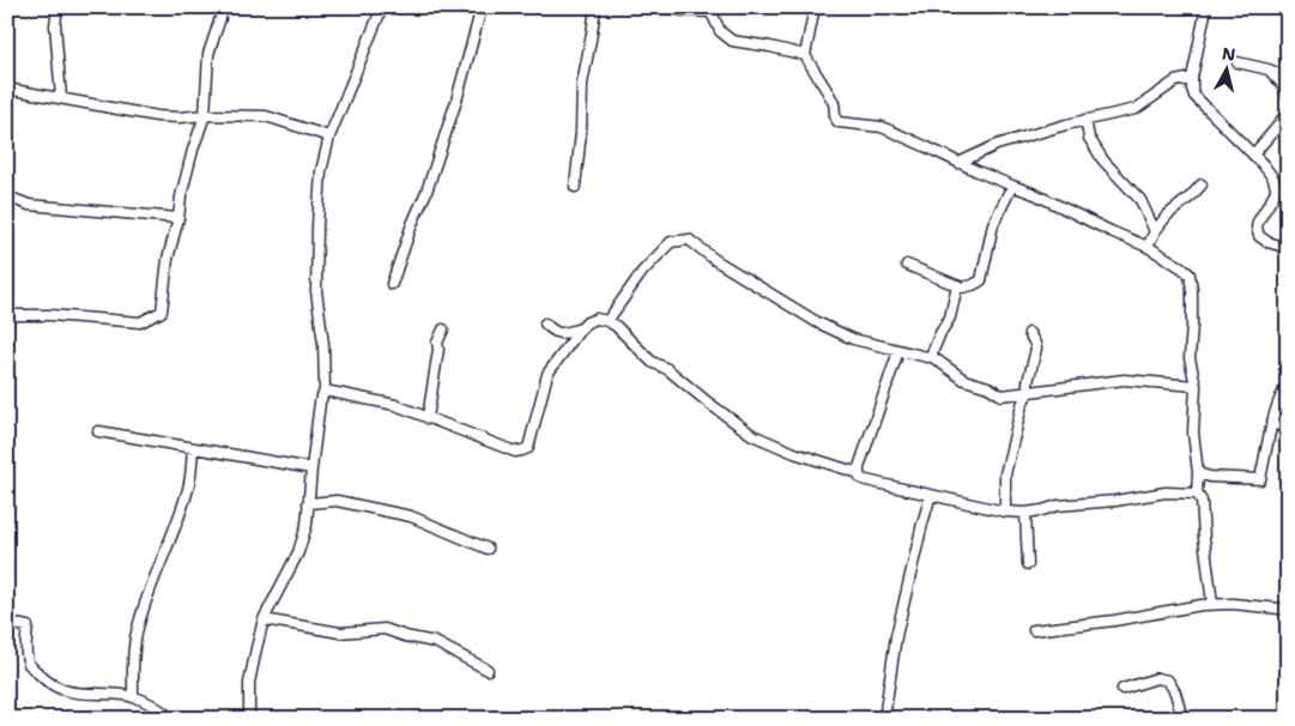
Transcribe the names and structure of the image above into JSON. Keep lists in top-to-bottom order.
{
  "north": "top"
}
